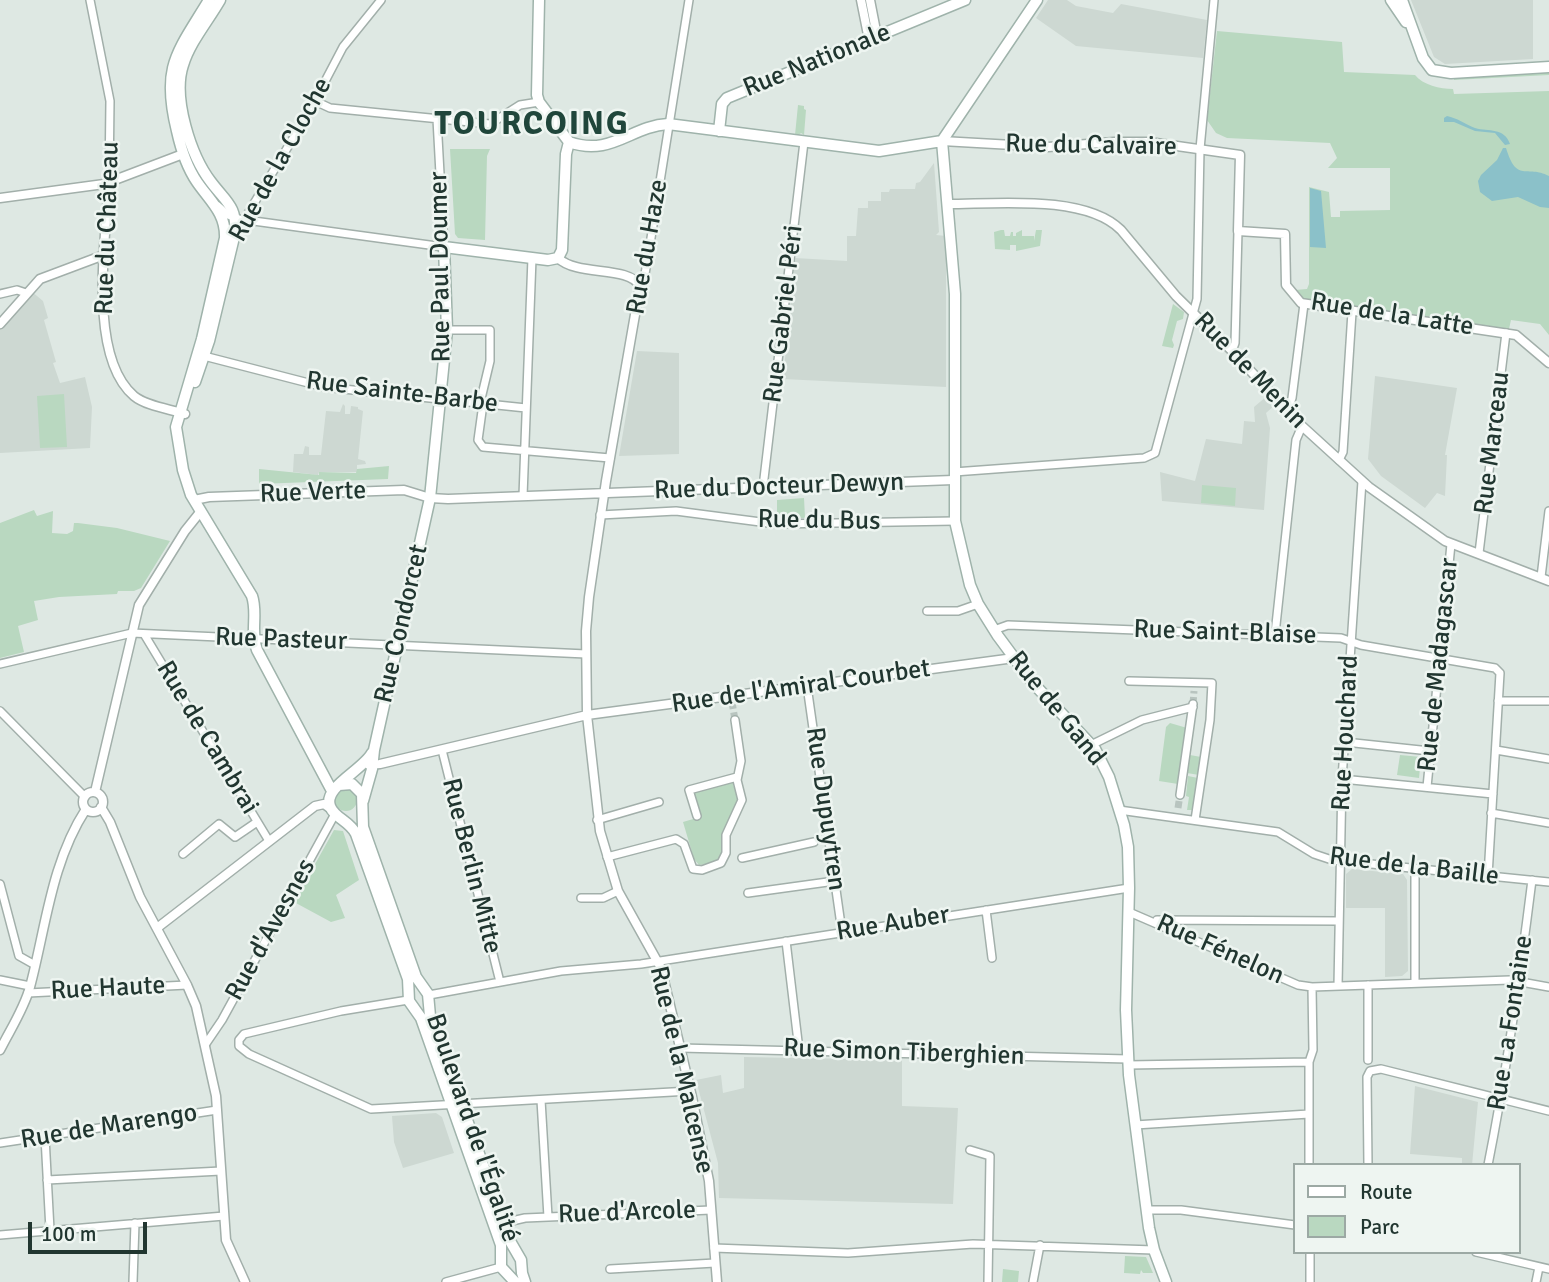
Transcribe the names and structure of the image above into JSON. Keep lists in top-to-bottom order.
{
  "streets": {
    "main road": [
      "Rue Nationale",
      "Rue de la Cloche",
      "Rue Paul Doumer",
      "Rue Condorcet",
      "Rue de Gand",
      "Boulevard de l'Égalité"
    ],
    "street": [
      "Rue du Calvaire",
      "Rue du Château",
      "Rue du Haze",
      "Rue Gabriel Péri",
      "Rue de la Latte",
      "Rue de Menin",
      "Rue Sainte-Barbe",
      "Rue Marceau",
      "Rue du Docteur Dewyn",
      "Rue Verte",
      "Rue du Bus",
      "Rue Saint-Blaise",
      "Rue Pasteur",
      "Rue de Madagascar",
      "Rue de l'Amiral Courbet",
      "Rue Houchard",
      "Rue de Cambrai",
      "Rue Dupuytren",
      "Rue Berlin Mitte",
      "Rue de la Baille",
      "Rue Auber",
      "Rue d'Avesnes",
      "Rue Fénelon",
      "Rue Haute",
      "Rue La Fontaine",
      "Rue Simon Tiberghien",
      "Rue de la Malcense",
      "Rue de Marengo",
      "Rue d'Arcole"
    ]
  },
  "crossings": [
    ["Rue du Calvaire", "Rue de la Latte"],
    ["Rue du Calvaire", "Rue de Gand"],
    ["Rue de la Cloche", "Rue du Château"],
    ["Rue de la Cloche", "Rue Sainte-Barbe"],
    ["Rue de la Cloche", "Rue Verte"],
    ["Rue du Haze", "Rue du Docteur Dewyn"],
    ["Rue du Haze", "Rue de la Malcense"],
    ["Rue Paul Doumer", "Rue Sainte-Barbe"],
    ["Rue Paul Doumer", "Rue Verte"],
    ["Rue Paul Doumer", "Rue Condorcet"],
    ["Rue Gabriel Péri", "Rue du Docteur Dewyn"],
    ["Rue de la Latte", "Rue Marceau"],
    ["Rue de Menin", "Rue Marceau"],
    ["Rue de Menin", "Rue de Madagascar"],
    ["Rue de Menin", "Rue de Gand"],
    ["Rue de Menin", "Rue Houchard"],
    ["Rue du Docteur Dewyn", "Rue Verte"],
    ["Rue du Docteur Dewyn", "Rue de Gand"],
    ["Rue du Docteur Dewyn", "Rue de la Malcense"],
    ["Rue Verte", "Rue Condorcet"],
    ["Rue du Bus", "Rue de Gand"],
    ["Rue du Bus", "Rue de la Malcense"],
    ["Rue Condorcet", "Rue Pasteur"],
    ["Rue Condorcet", "Rue de l'Amiral Courbet"],
    ["Rue Condorcet", "Rue d'Avesnes"],
    ["Rue Condorcet", "Boulevard de l'Égalité"],
    ["Rue Saint-Blaise", "Rue de Madagascar"],
    ["Rue Saint-Blaise", "Rue de Gand"],
    ["Rue Saint-Blaise", "Rue Houchard"],
    ["Rue Pasteur", "Rue de Cambrai"],
    ["Rue Pasteur", "Rue de la Malcense"],
    ["Rue de l'Amiral Courbet", "Rue de Gand"],
    ["Rue de l'Amiral Courbet", "Rue Dupuytren"],
    ["Rue de l'Amiral Courbet", "Rue Berlin Mitte"],
    ["Rue de l'Amiral Courbet", "Rue de la Malcense"],
    ["Rue de Gand", "Rue de la Baille"],
    ["Rue de Gand", "Rue Auber"],
    ["Rue de Gand", "Rue Fénelon"],
    ["Rue de Gand", "Rue Simon Tiberghien"],
    ["Rue Houchard", "Rue de la Baille"],
    ["Rue Houchard", "Rue Fénelon"],
    ["Rue Dupuytren", "Rue Auber"],
    ["Rue Berlin Mitte", "Rue Auber"],
    ["Rue de la Baille", "Rue La Fontaine"],
    ["Rue Auber", "Rue de la Malcense"],
    ["Rue Auber", "Boulevard de l'Égalité"],
    ["Rue d'Avesnes", "Boulevard de l'Égalité"],
    ["Rue Fénelon", "Rue La Fontaine"],
    ["Rue Simon Tiberghien", "Rue de la Malcense"],
    ["Rue de la Malcense", "Rue d'Arcole"],
    ["Boulevard de l'Égalité", "Rue d'Arcole"]
  ],
  "districts": ["TOURCOING"],
  "legend": ["Route", "Parc"],
  "scale_bar": "100 m"
}
